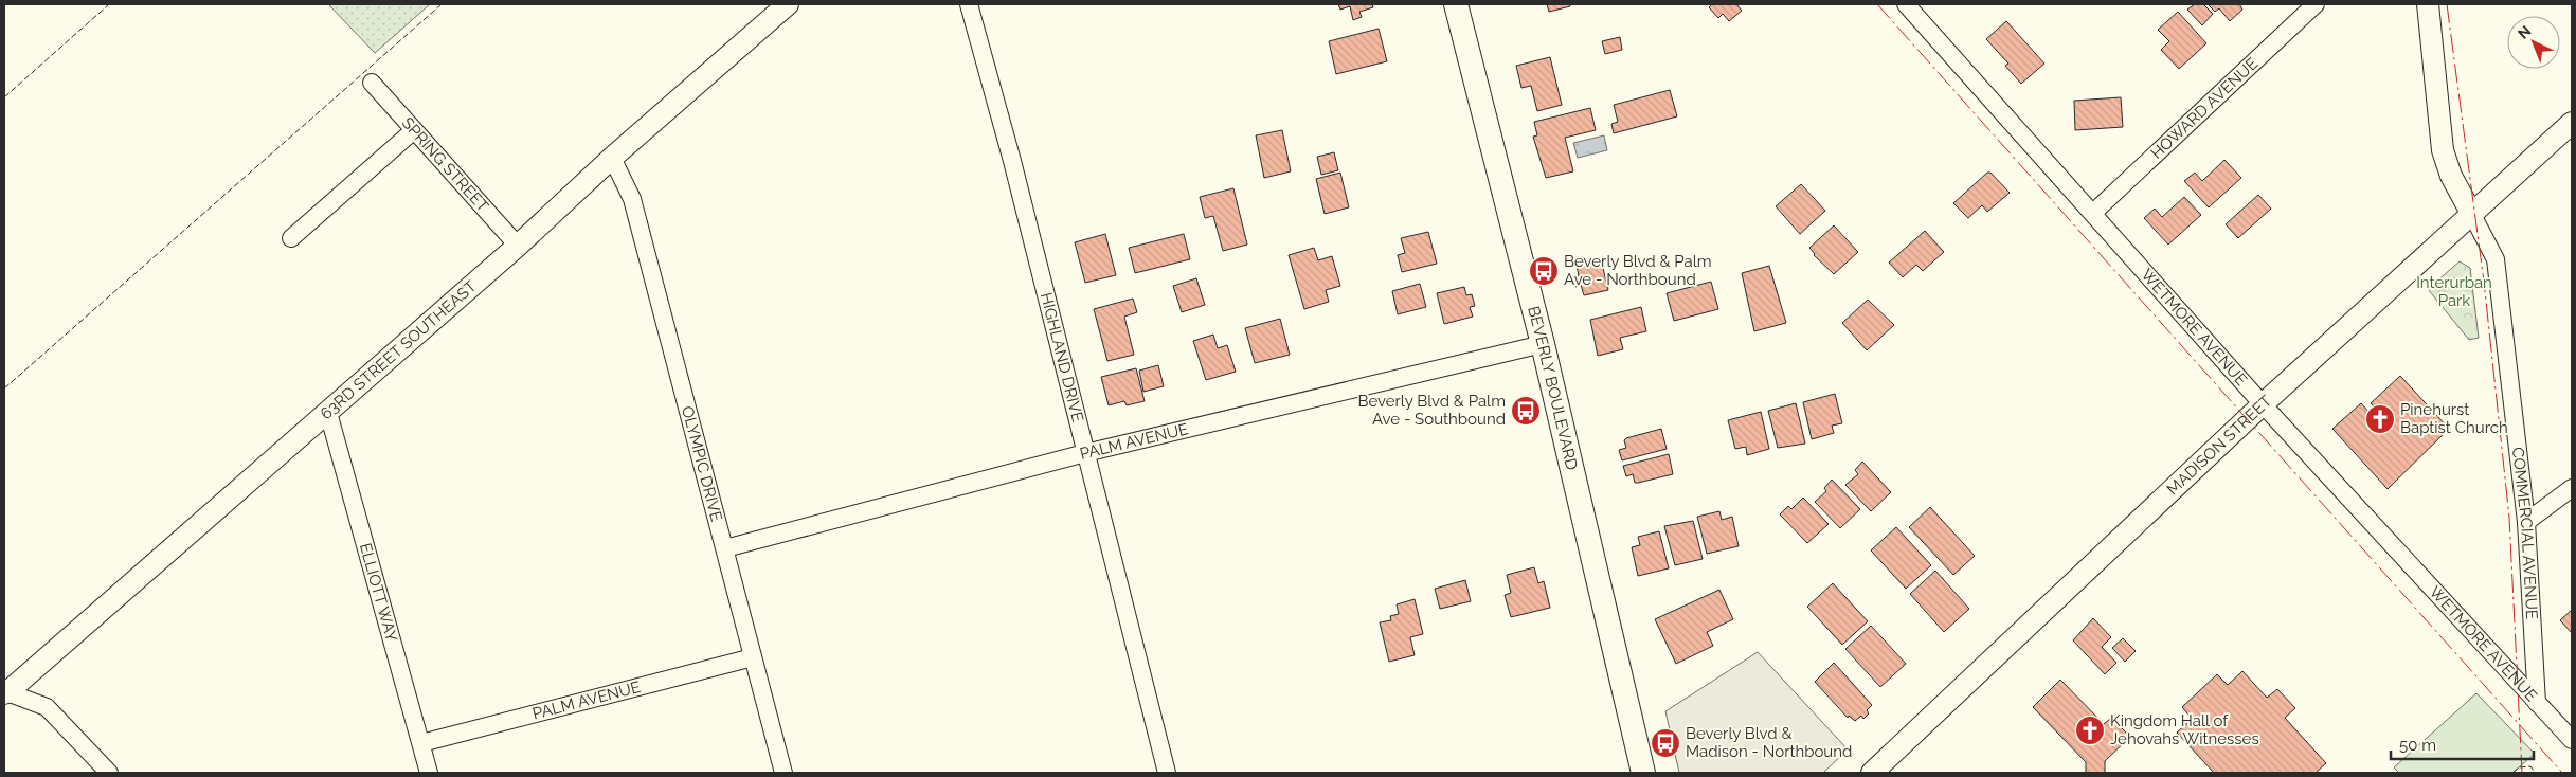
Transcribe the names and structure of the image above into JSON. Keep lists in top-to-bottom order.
{
  "streets": {
    "main road": ["BEVERLY BOULEVARD"],
    "street": [
      "HOWARD AVENUE",
      "SPRING STREET",
      "WETMORE AVENUE",
      "63RD STREET SOUTHEAST",
      "HIGHLAND DRIVE",
      "PALM AVENUE",
      "MADISON STREET",
      "OLYMPIC DRIVE",
      "COMMERCIAL AVENUE",
      "ELLIOTT WAY"
    ]
  },
  "crossings": [
    ["HOWARD AVENUE", "WETMORE AVENUE"],
    ["SPRING STREET", "63RD STREET SOUTHEAST"],
    ["WETMORE AVENUE", "MADISON STREET"],
    ["WETMORE AVENUE", "COMMERCIAL AVENUE"],
    ["63RD STREET SOUTHEAST", "OLYMPIC DRIVE"],
    ["63RD STREET SOUTHEAST", "ELLIOTT WAY"],
    ["HIGHLAND DRIVE", "PALM AVENUE"],
    ["BEVERLY BOULEVARD", "PALM AVENUE"],
    ["PALM AVENUE", "OLYMPIC DRIVE"],
    ["PALM AVENUE", "ELLIOTT WAY"],
    ["MADISON STREET", "COMMERCIAL AVENUE"]
  ],
  "parks": ["Interurban Park"],
  "places": {
    "bus stop": ["Beverly Blvd & Palm Ave - Northbound", "Beverly Blvd & Palm Ave - Southbound", "Beverly Blvd & Madison - Northbound"],
    "church": ["Pinehurst Baptist Church", "Kingdom Hall of Jehovahs Witnesses"]
  },
  "scale_bar": "50 m",
  "north": "top left"
}
